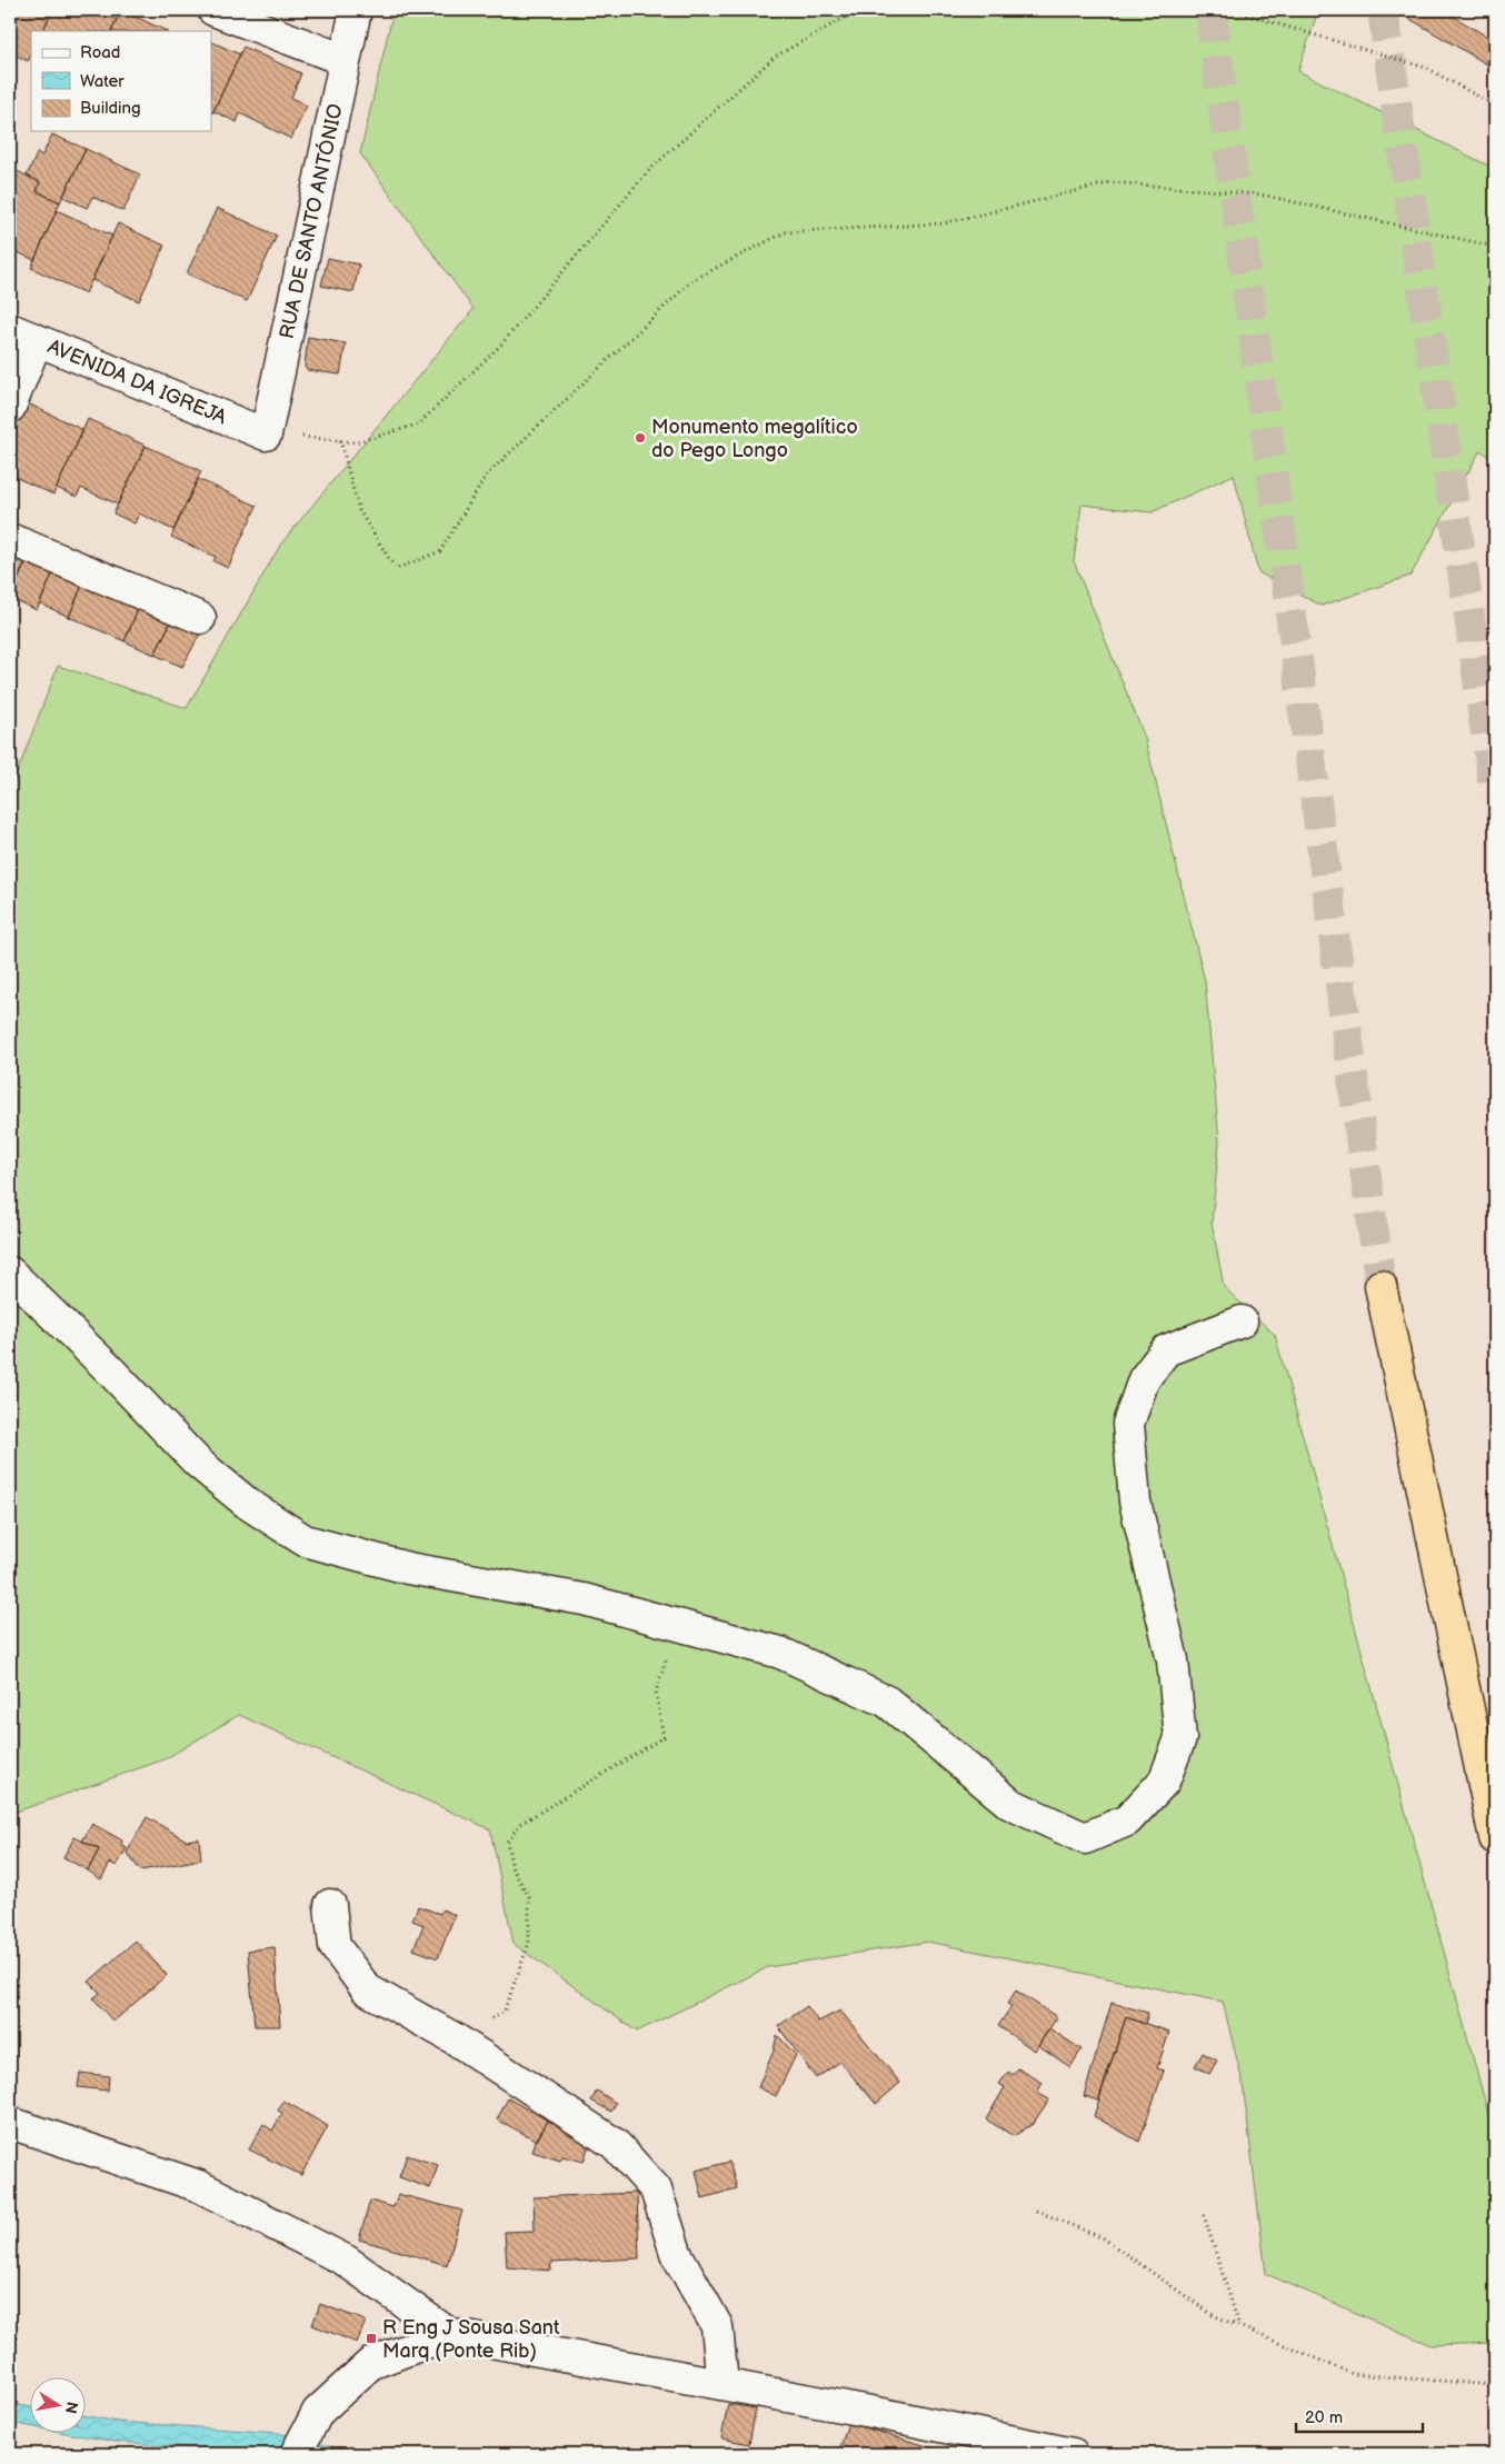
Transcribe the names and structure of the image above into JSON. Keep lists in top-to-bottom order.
{
  "streets": {
    "street": ["RUA DE SANTO ANTÓNIO", "AVENIDA DA IGREJA"]
  },
  "crossings": [
    ["RUA DE SANTO ANTÓNIO", "AVENIDA DA IGREJA"]
  ],
  "places": {
    "other": ["Monumento megalítico do Pego Longo"],
    "transit": ["R Eng J Sousa Sant Marq (Ponte Rib)"]
  },
  "legend": ["Road", "Water", "Building"],
  "scale_bar": "20 m",
  "north": "right"
}
